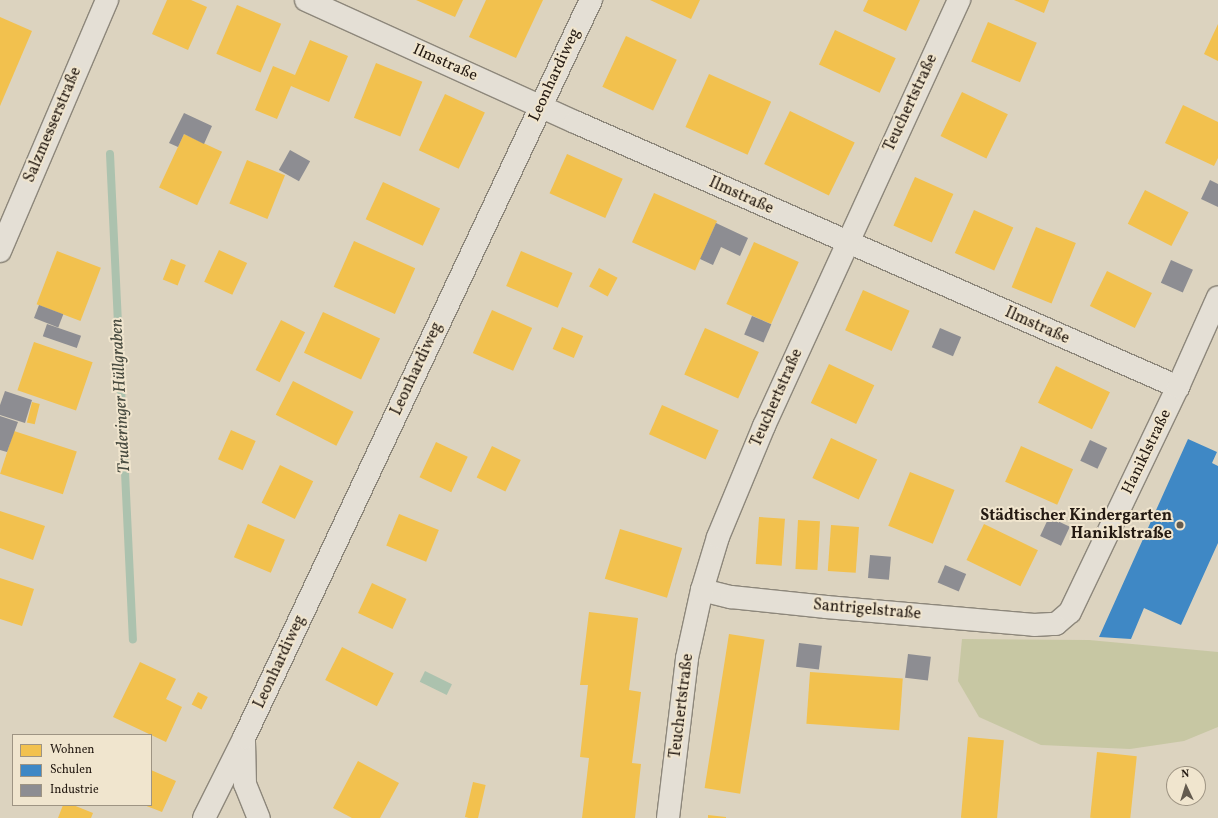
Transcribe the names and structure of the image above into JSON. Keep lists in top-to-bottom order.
{
  "streets": {
    "street": [
      "Ilmstraße",
      "Leonhardiweg",
      "Teuchertstraße",
      "Salzmesserstraße",
      "Haniklstraße",
      "Santrigelstraße"
    ]
  },
  "crossings": [
    ["Ilmstraße", "Leonhardiweg"],
    ["Ilmstraße", "Teuchertstraße"],
    ["Ilmstraße", "Haniklstraße"],
    ["Teuchertstraße", "Santrigelstraße"],
    ["Haniklstraße", "Santrigelstraße"]
  ],
  "water": ["Truderinger Hüllgraben"],
  "places": ["Städtischer Kindergarten Haniklstraße"],
  "legend": ["Wohnen", "Schulen", "Industrie"],
  "north": "top"
}
